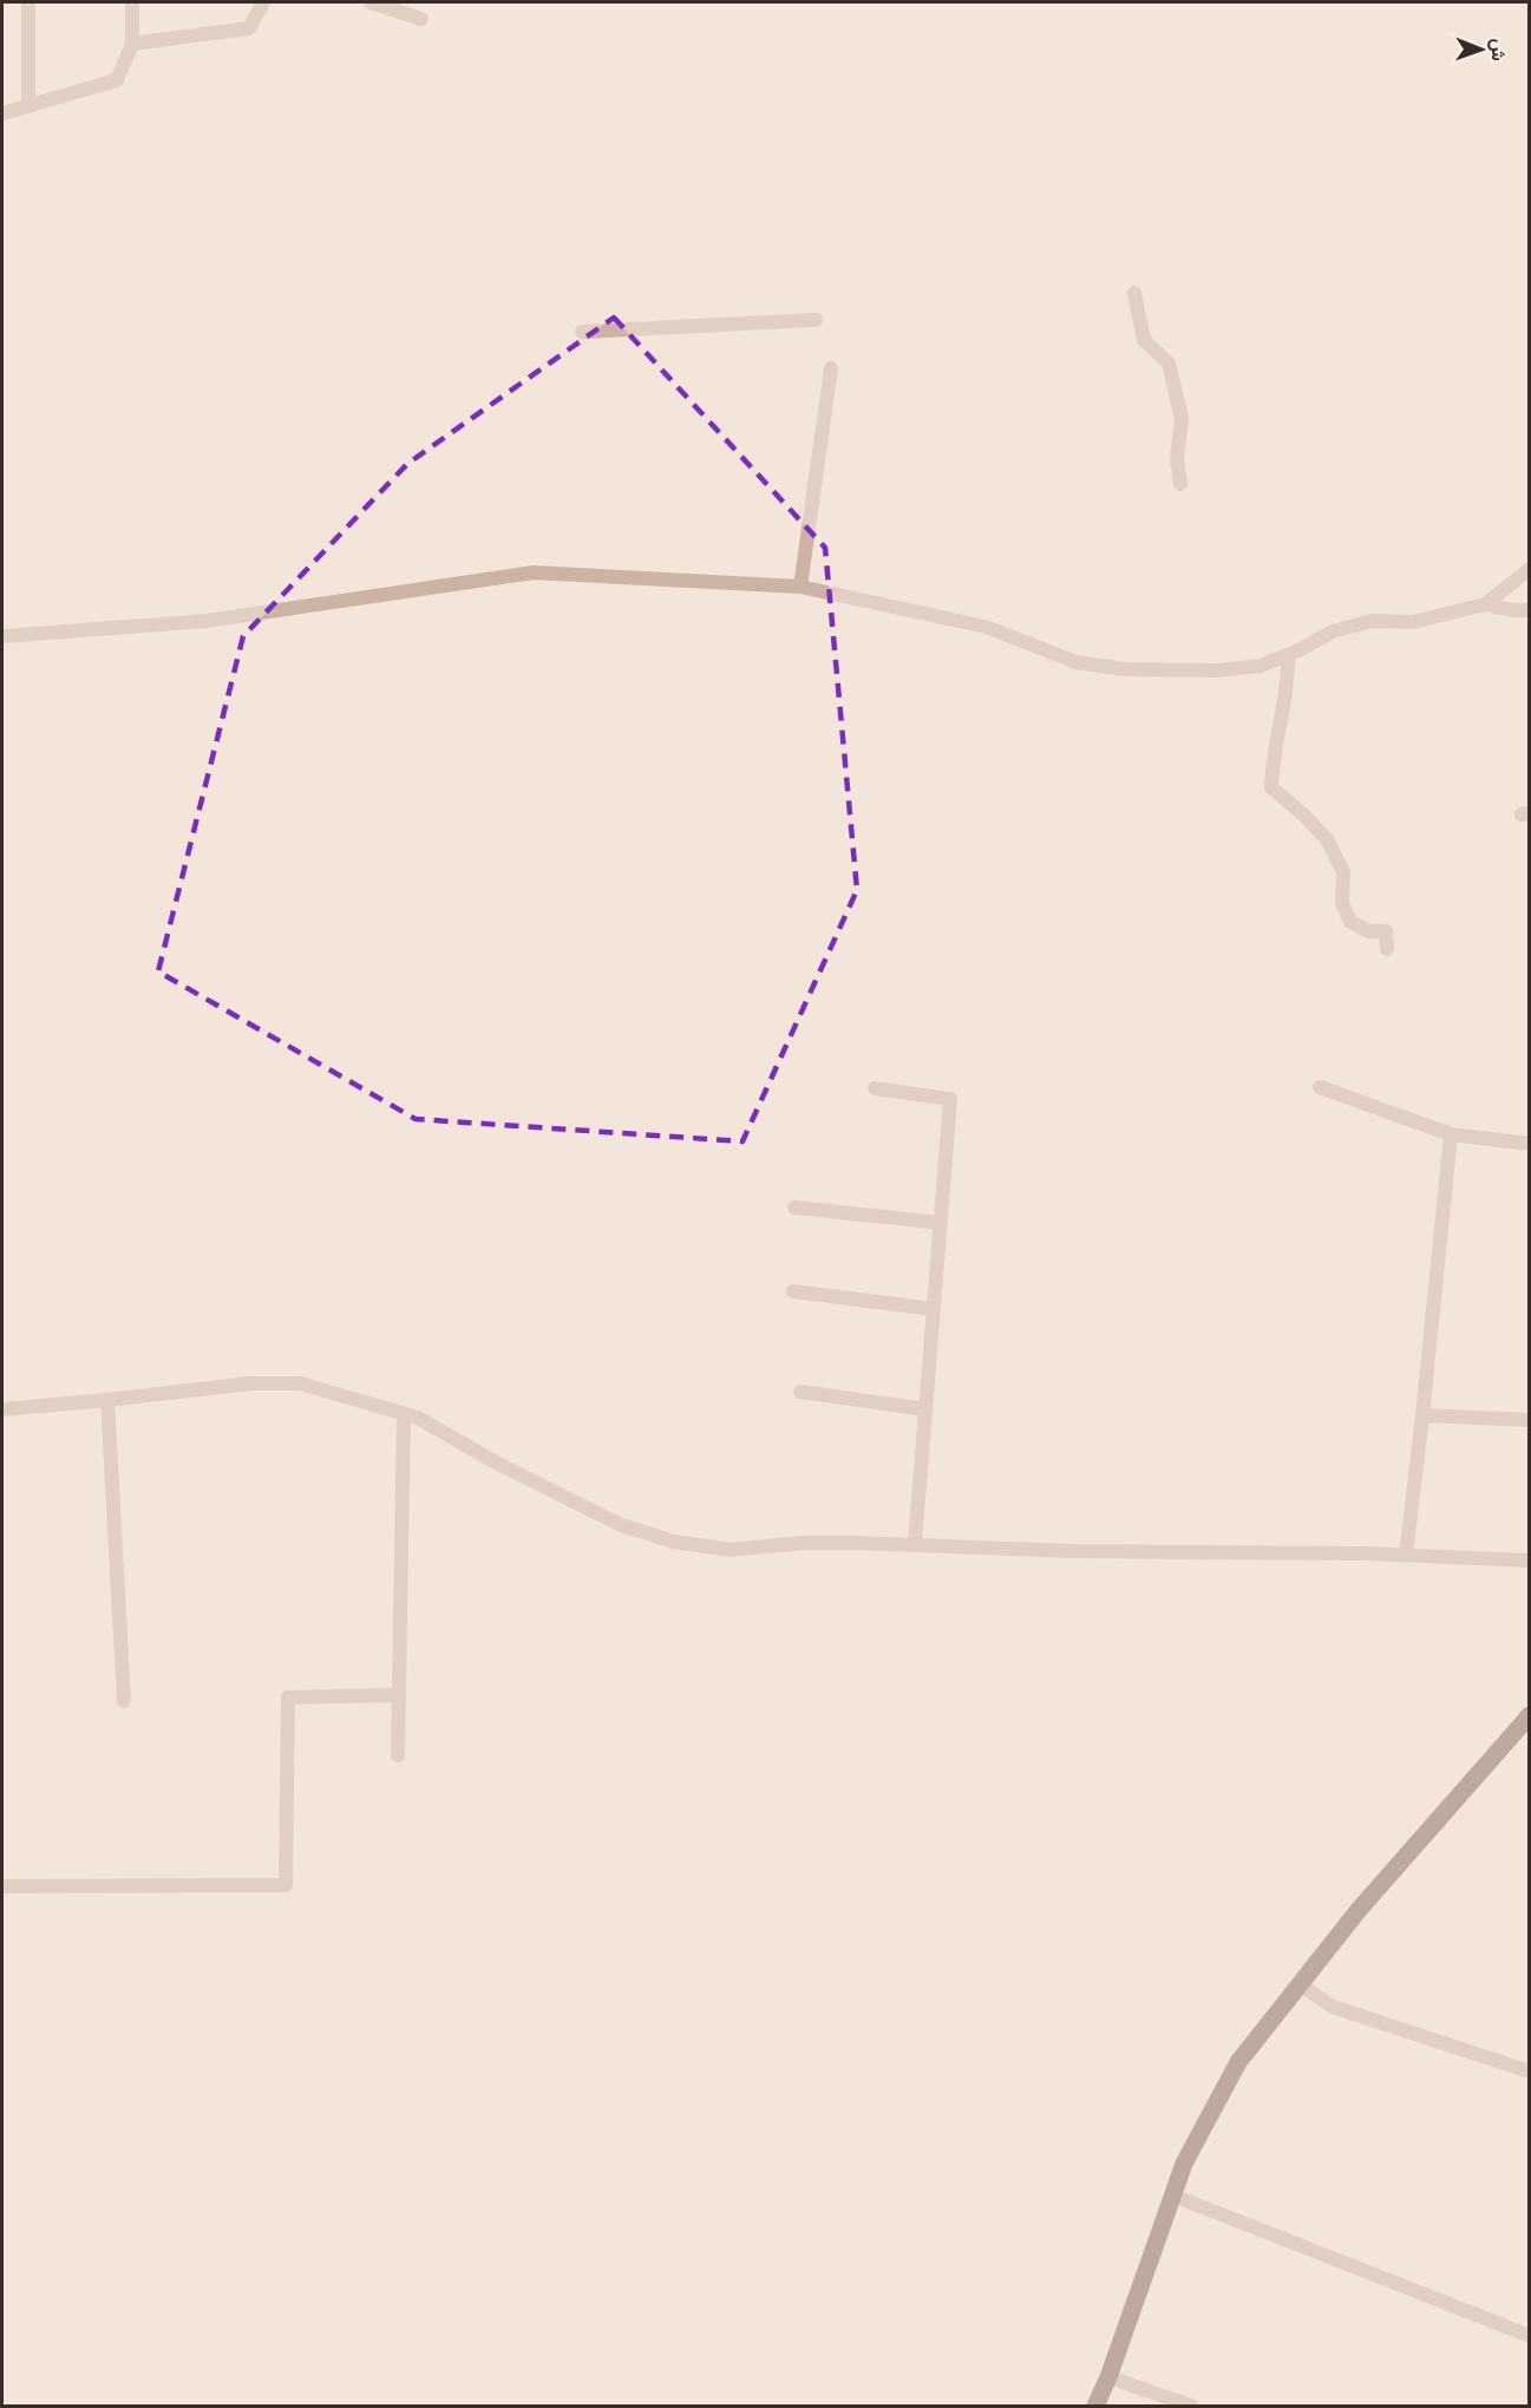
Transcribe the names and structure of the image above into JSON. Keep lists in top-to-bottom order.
{
  "north": "right"
}
